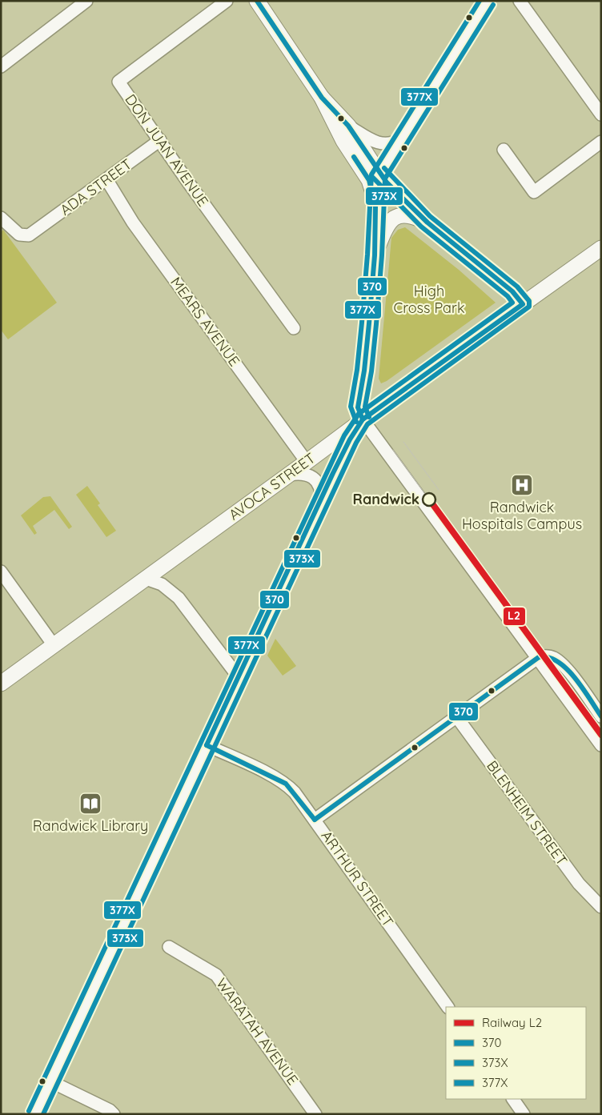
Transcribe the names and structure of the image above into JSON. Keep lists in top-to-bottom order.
{
  "streets": {
    "main road": ["AVOCA STREET"],
    "street": [
      "DON JUAN AVENUE",
      "ADA STREET",
      "MEARS AVENUE",
      "BLENHEIM STREET",
      "ARTHUR STREET",
      "WARATAH AVENUE"
    ]
  },
  "crossings": [
    ["DON JUAN AVENUE", "ADA STREET"],
    ["ADA STREET", "MEARS AVENUE"],
    ["MEARS AVENUE", "AVOCA STREET"]
  ],
  "parks": ["High Cross Park"],
  "places": {
    "hospital": ["Randwick Hospitals Campus"],
    "other": ["Randwick"],
    "library": ["Randwick Library"]
  },
  "lines": [
    "transit line 370",
    "transit line 377X",
    "transit line 373X",
    "rail line L2"
  ],
  "legend": [
    "Railway L2",
    "370",
    "373X",
    "377X"
  ]
}
